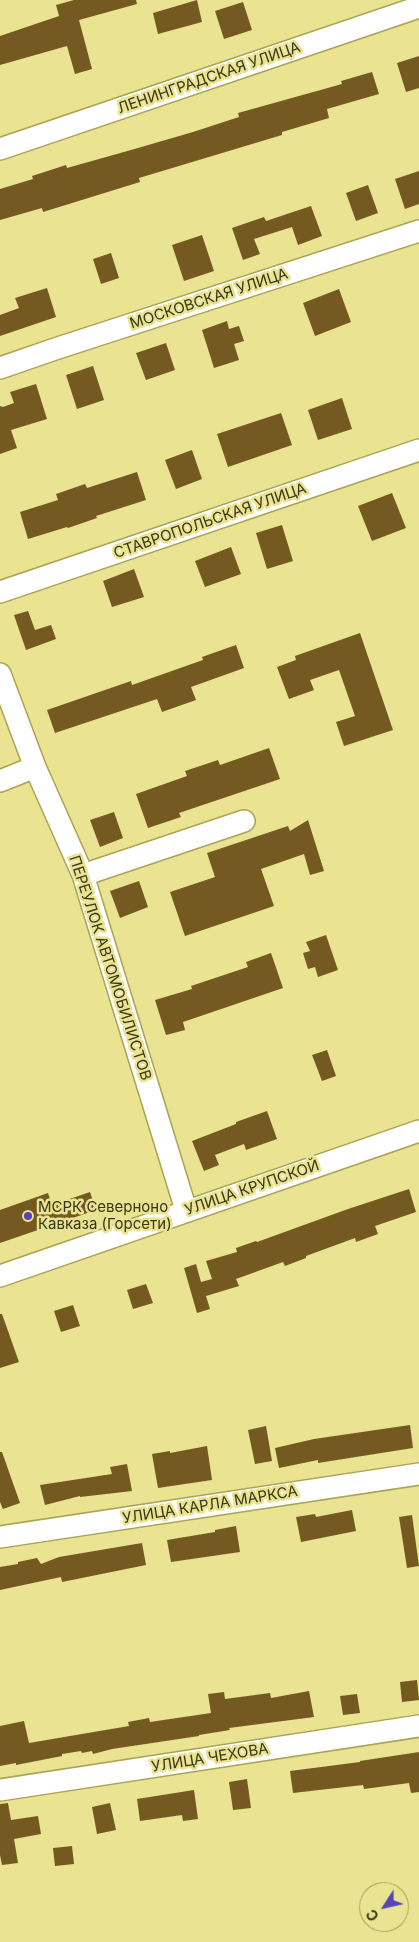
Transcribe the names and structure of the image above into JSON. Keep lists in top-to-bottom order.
{
  "streets": {
    "street": [
      "ЛЕНИНГРАДСКАЯ УЛИЦА",
      "МОСКОВСКАЯ УЛИЦА",
      "СТАВРОПОЛЬСКАЯ УЛИЦА",
      "ПЕРЕУЛОК АВТОМОБИЛИСТОВ",
      "УЛИЦА КРУПСКОЙ",
      "УЛИЦА КАРЛА МАРКСА",
      "УЛИЦА ЧЕХОВА"
    ]
  },
  "crossings": [
    ["ПЕРЕУЛОК АВТОМОБИЛИСТОВ", "УЛИЦА КРУПСКОЙ"]
  ],
  "places": ["МСРК Северноно Кавказа (Горсети)"],
  "north": "bottom left"
}
